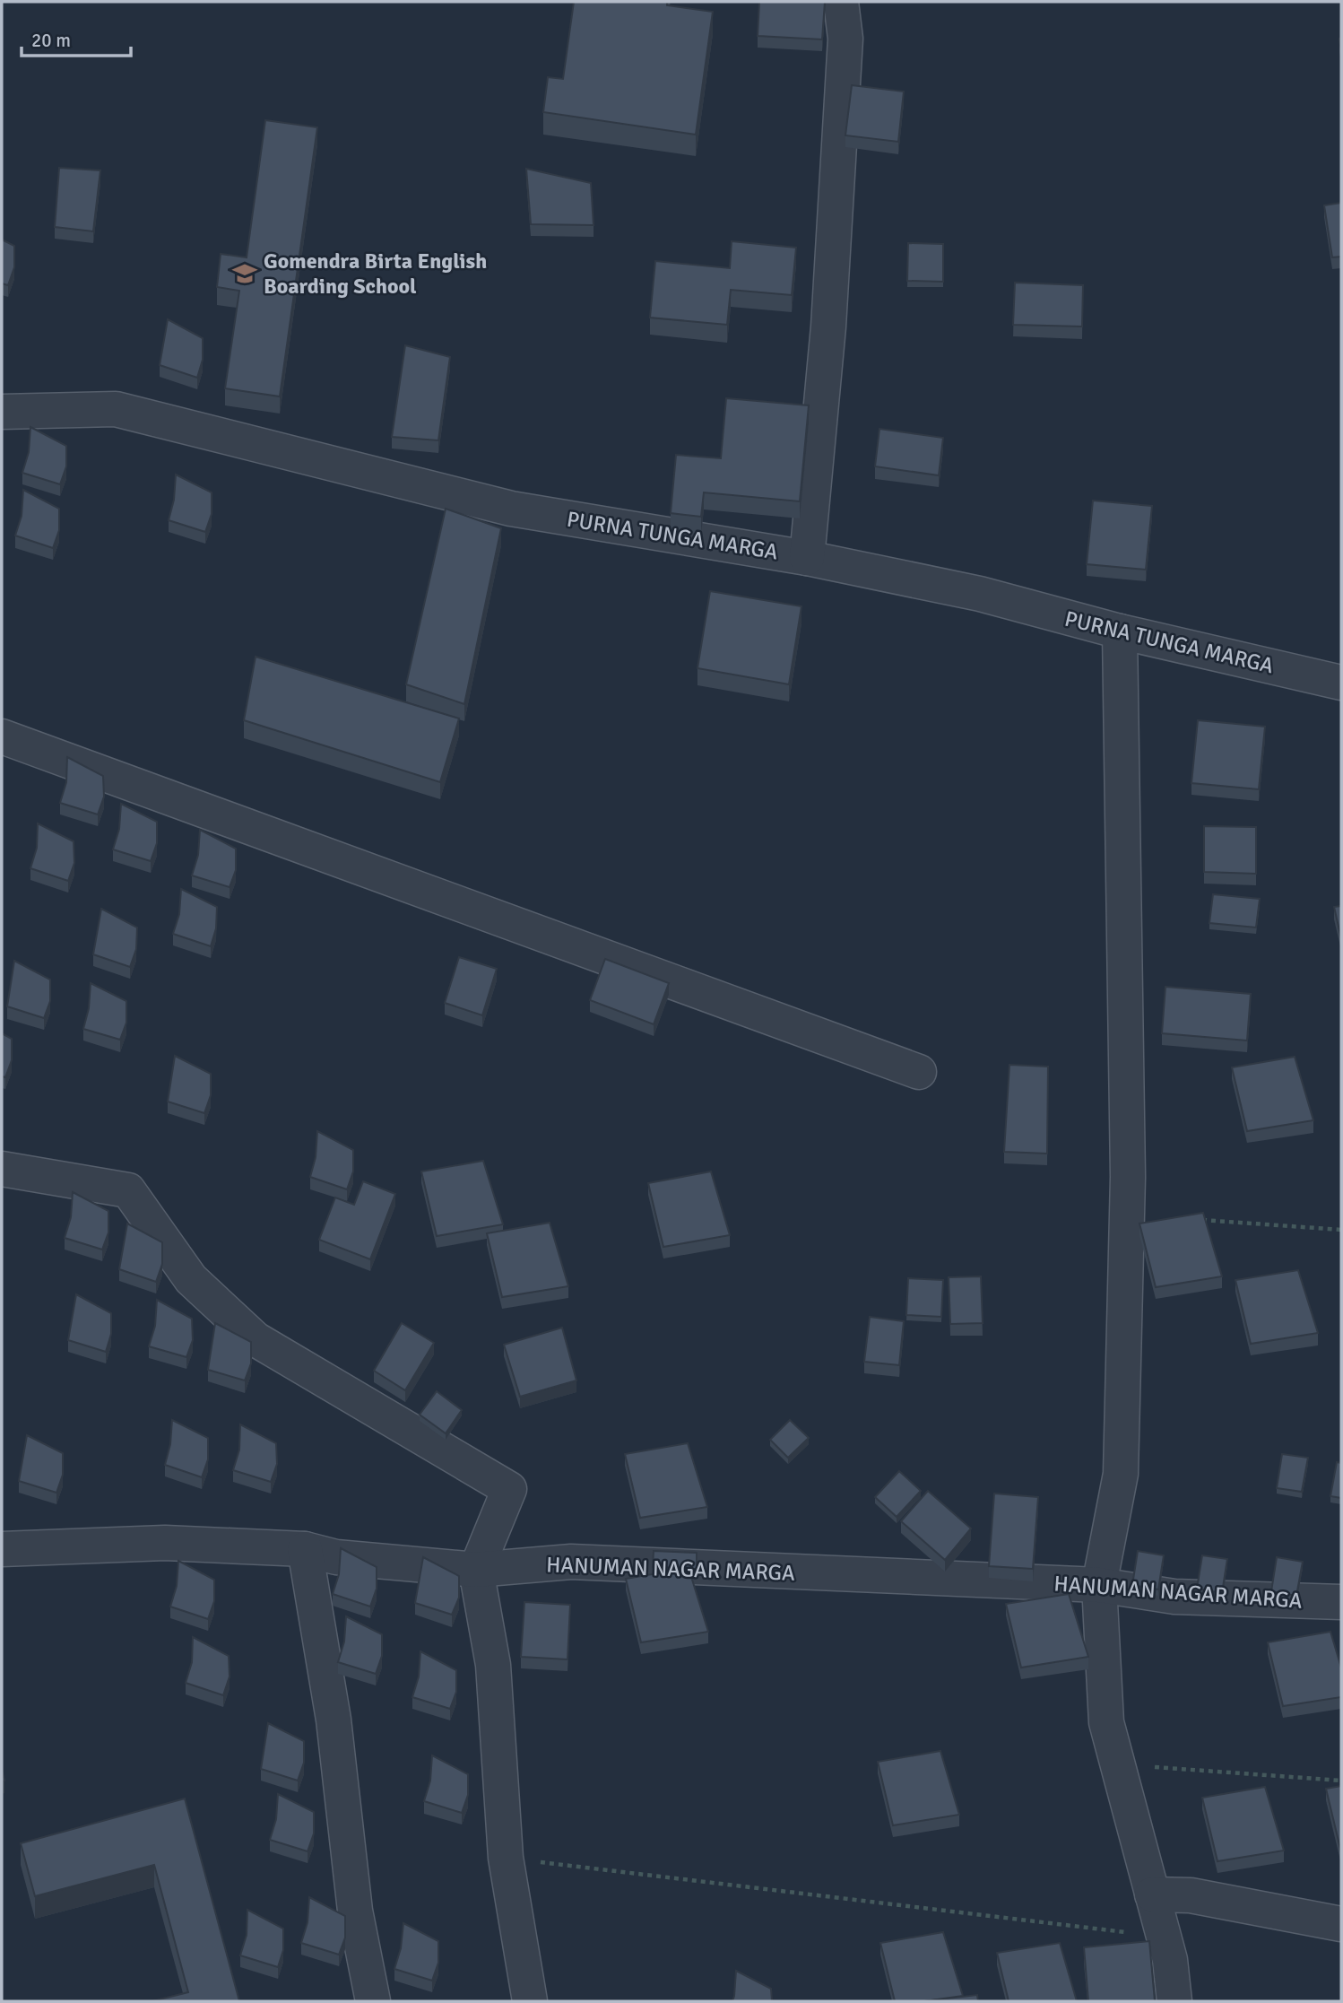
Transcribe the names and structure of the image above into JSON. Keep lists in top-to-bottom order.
{
  "streets": {
    "street": ["PURNA TUNGA MARGA", "HANUMAN NAGAR MARGA"]
  },
  "places": {
    "school or university": ["Gomendra Birta English Boarding School"]
  },
  "scale_bar": "20 m"
}
